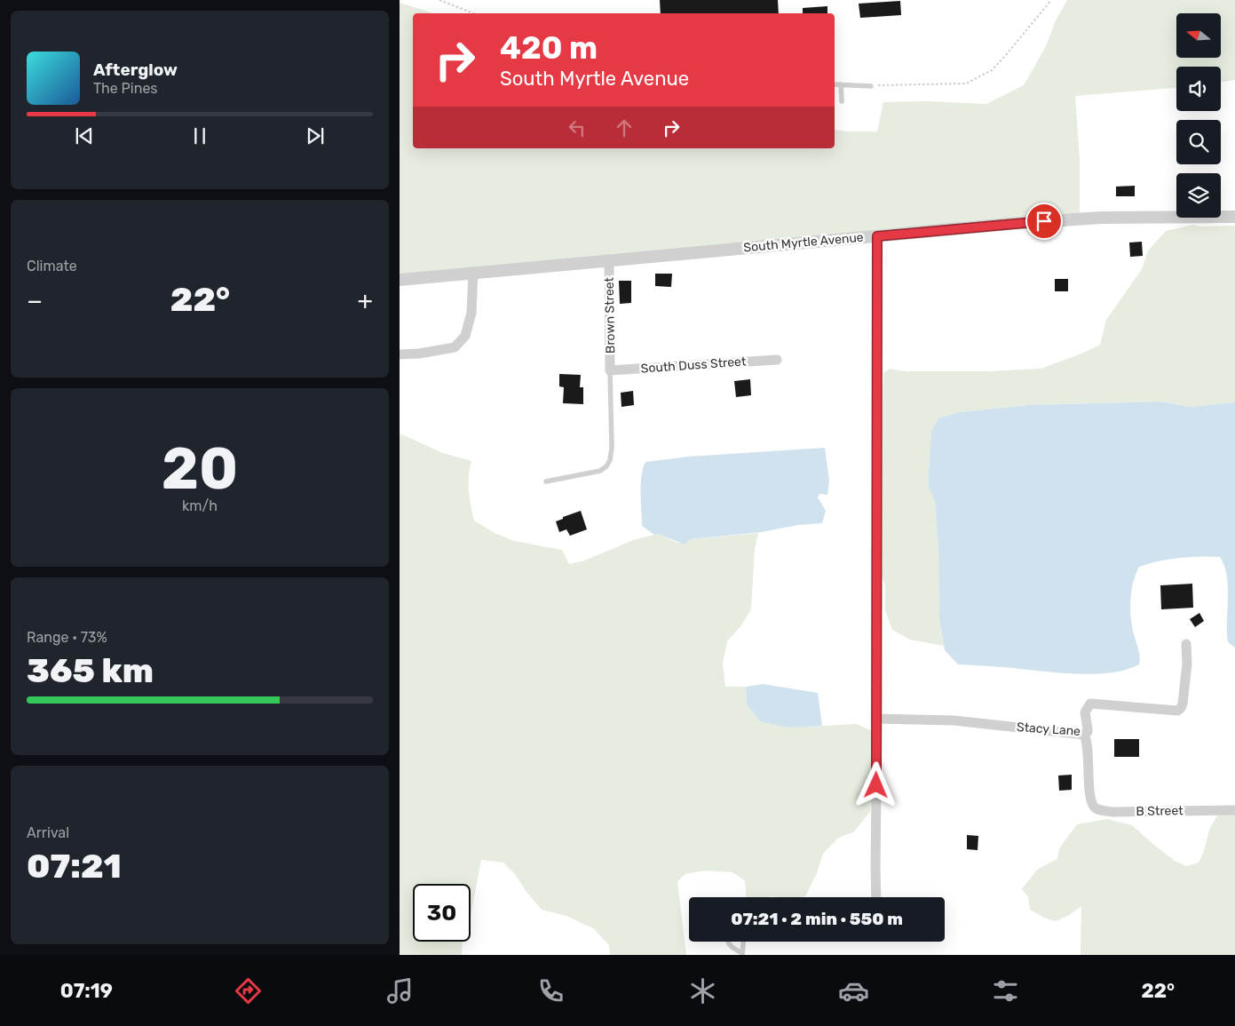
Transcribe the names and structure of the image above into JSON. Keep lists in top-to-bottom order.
{
  "streets": {
    "street": [
      "South Myrtle Avenue",
      "Brown Street",
      "South Duss Street",
      "Stacy Lane",
      "B Street"
    ]
  },
  "crossings": [
    ["South Myrtle Avenue", "Brown Street"],
    ["Brown Street", "South Duss Street"],
    ["Stacy Lane", "B Street"]
  ],
  "north": "left",
  "page": {
    "turn": ["420 m", "South Myrtle Avenue"],
    "song": ["Afterglow", "The Pines"],
    "tile": [
      "Climate",
      ["20", "km/h"],
      ["Range · 73%", "365 km"],
      ["Arrival", "07:21"]
    ],
    "heat": ["−", "22°", "+"],
    "limit": "30",
    "trip": "07:21 · 2 min · 550 m",
    "tabs": ["07:19", "22°"]
  }
}
